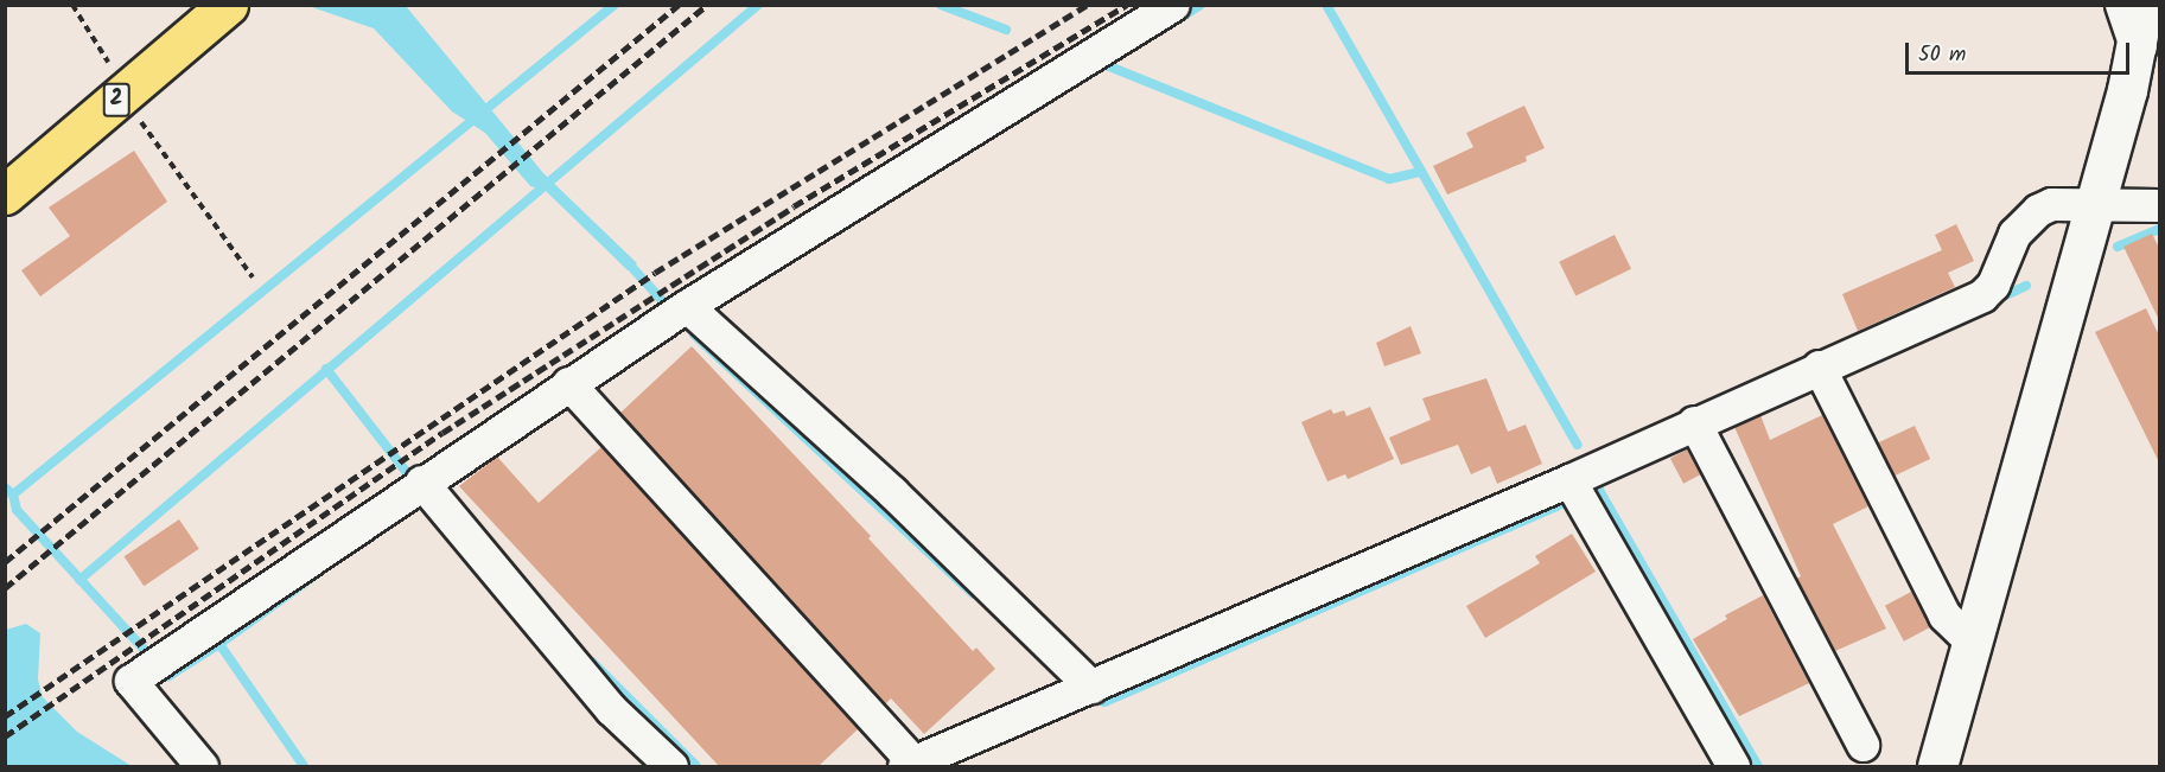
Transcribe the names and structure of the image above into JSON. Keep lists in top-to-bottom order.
{
  "streets": {
    "highway": ["2"]
  },
  "scale_bar": "50 m"
}
